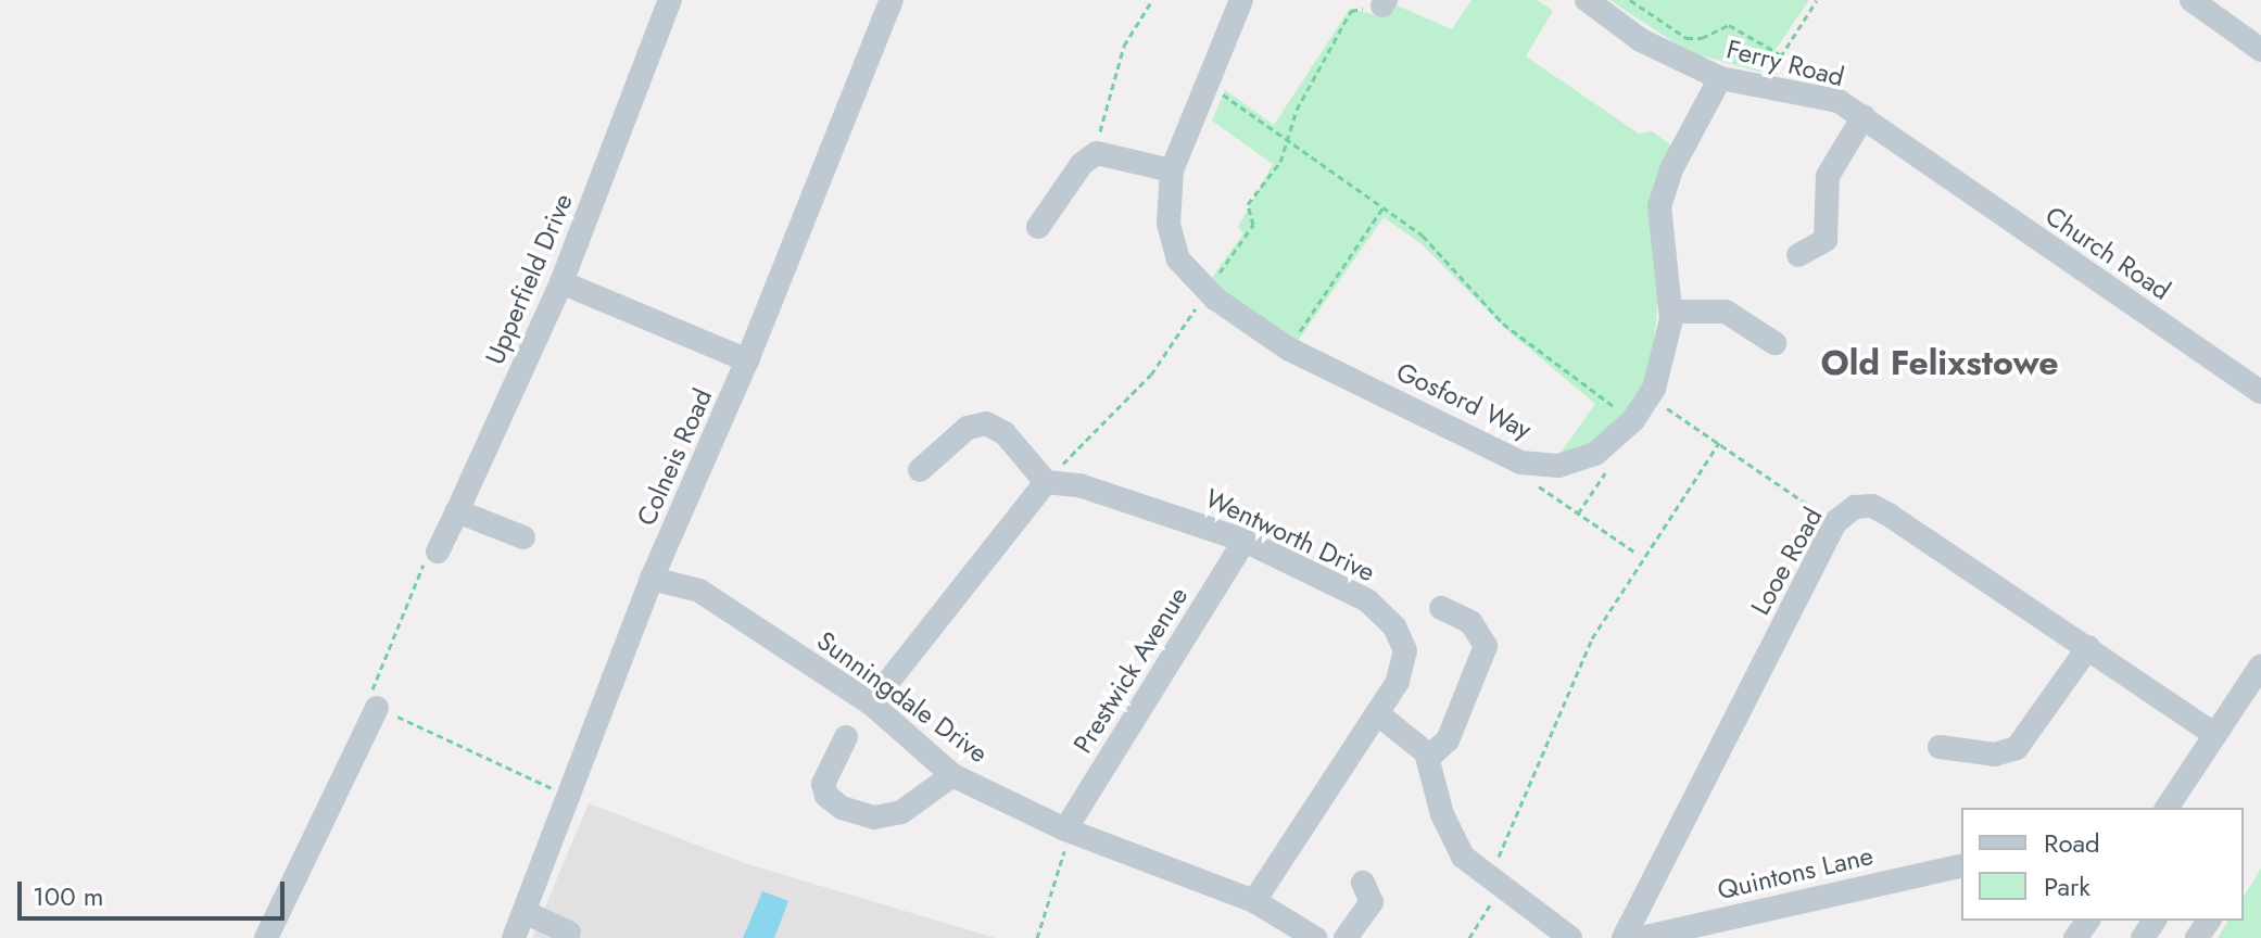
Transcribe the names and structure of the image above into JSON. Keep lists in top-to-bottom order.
{
  "streets": {
    "street": [
      "Ferry Road",
      "Church Road",
      "Upperfield Drive",
      "Gosford Way",
      "Colneis Road",
      "Wentworth Drive",
      "Looe Road",
      "Prestwick Avenue",
      "Sunningdale Drive",
      "Quintons Lane"
    ]
  },
  "crossings": [
    ["Ferry Road", "Church Road"],
    ["Ferry Road", "Gosford Way"],
    ["Colneis Road", "Sunningdale Drive"],
    ["Wentworth Drive", "Prestwick Avenue"],
    ["Wentworth Drive", "Sunningdale Drive"],
    ["Prestwick Avenue", "Sunningdale Drive"]
  ],
  "districts": ["Old Felixstowe"],
  "legend": ["Road", "Park"],
  "scale_bar": "100 m"
}
